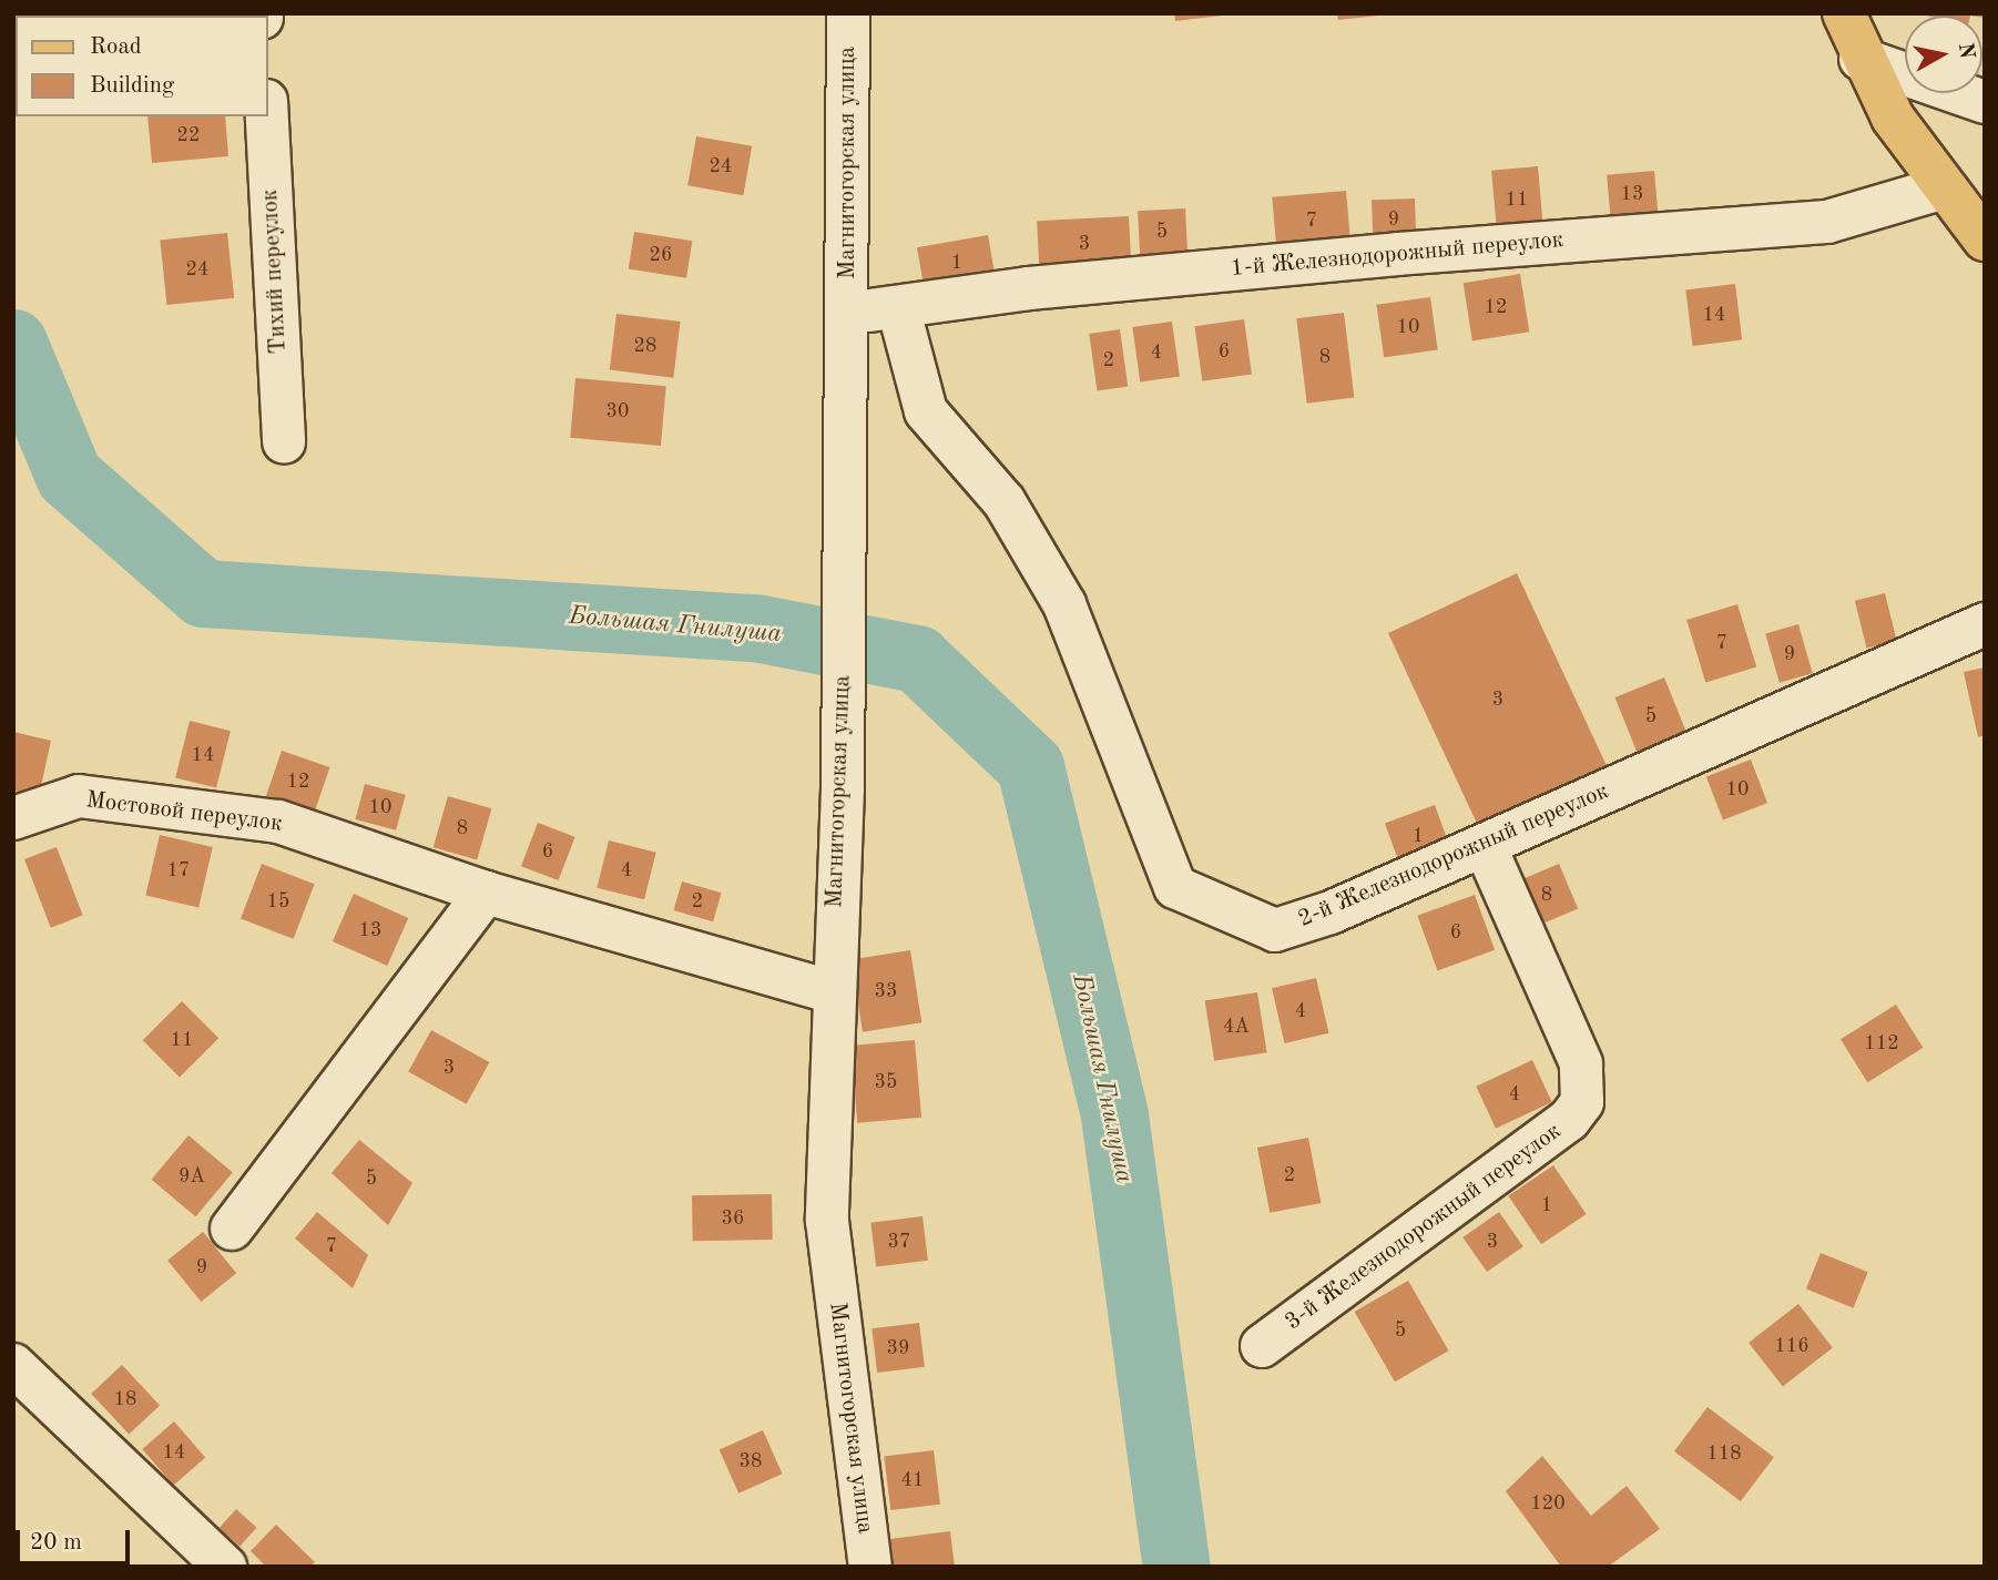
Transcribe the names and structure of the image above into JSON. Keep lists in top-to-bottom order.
{
  "streets": {
    "street": [
      "Магнитогорская улица",
      "1-й Железнодорожный переулок",
      "Тихий переулок",
      "Мостовой переулок",
      "2-й Железнодорожный переулок",
      "3-й Железнодорожный переулок"
    ]
  },
  "crossings": [
    ["Магнитогорская улица", "1-й Железнодорожный переулок"],
    ["Магнитогорская улица", "Мостовой переулок"],
    ["1-й Железнодорожный переулок", "2-й Железнодорожный переулок"],
    ["2-й Железнодорожный переулок", "3-й Железнодорожный переулок"]
  ],
  "water": ["Большая Гнилуша"],
  "house_numbers": [
    "22",
    "24",
    "13",
    "11",
    "9",
    "7",
    "5",
    "3",
    "26",
    "1",
    "24",
    "12",
    "14",
    "10",
    "28",
    "6",
    "4",
    "8",
    "2",
    "30",
    "7",
    "9",
    "3",
    "5",
    "14",
    "12",
    "10",
    "10",
    "8",
    "1",
    "6",
    "17",
    "4",
    "8",
    "15",
    "2",
    "13",
    "6",
    "33",
    "4",
    "4А",
    "11",
    "112",
    "3",
    "35",
    "4",
    "2",
    "9А",
    "5",
    "1",
    "36",
    "37",
    "3",
    "7",
    "9",
    "5",
    "116",
    "39",
    "18",
    "14",
    "118",
    "38",
    "41",
    "120"
  ],
  "legend": ["Road", "Building"],
  "scale_bar": "20 m",
  "north": "right"
}
